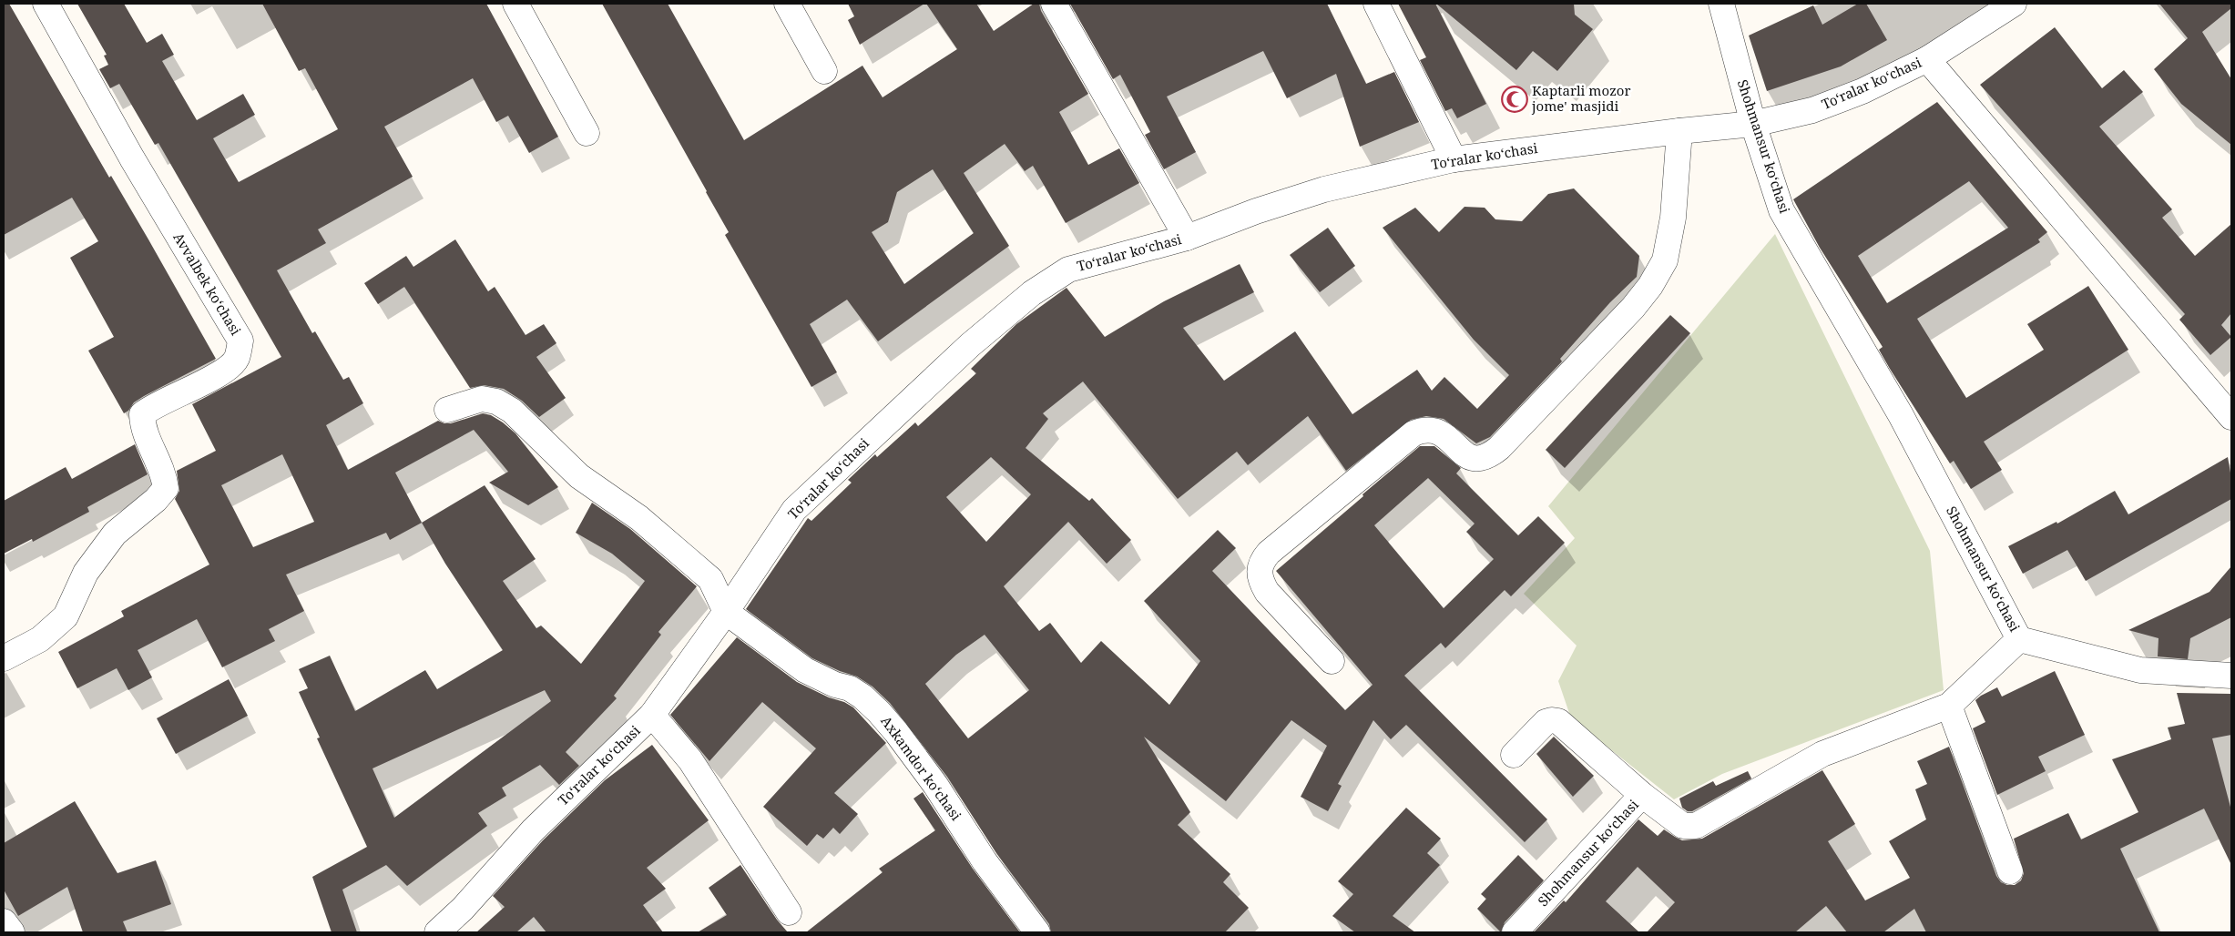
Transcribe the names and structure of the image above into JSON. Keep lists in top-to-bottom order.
{
  "streets": {
    "street": [
      "Toʻralar koʻchasi",
      "Shohmansur koʻchasi",
      "Avvalbek koʻchasi",
      "Axkamdor koʻchasi"
    ]
  },
  "crossings": [
    ["Toʻralar koʻchasi", "Shohmansur koʻchasi"],
    ["Toʻralar koʻchasi", "Axkamdor koʻchasi"]
  ],
  "places": {
    "mosque": ["Kaptarli mozor jome' masjidi"]
  }
}
